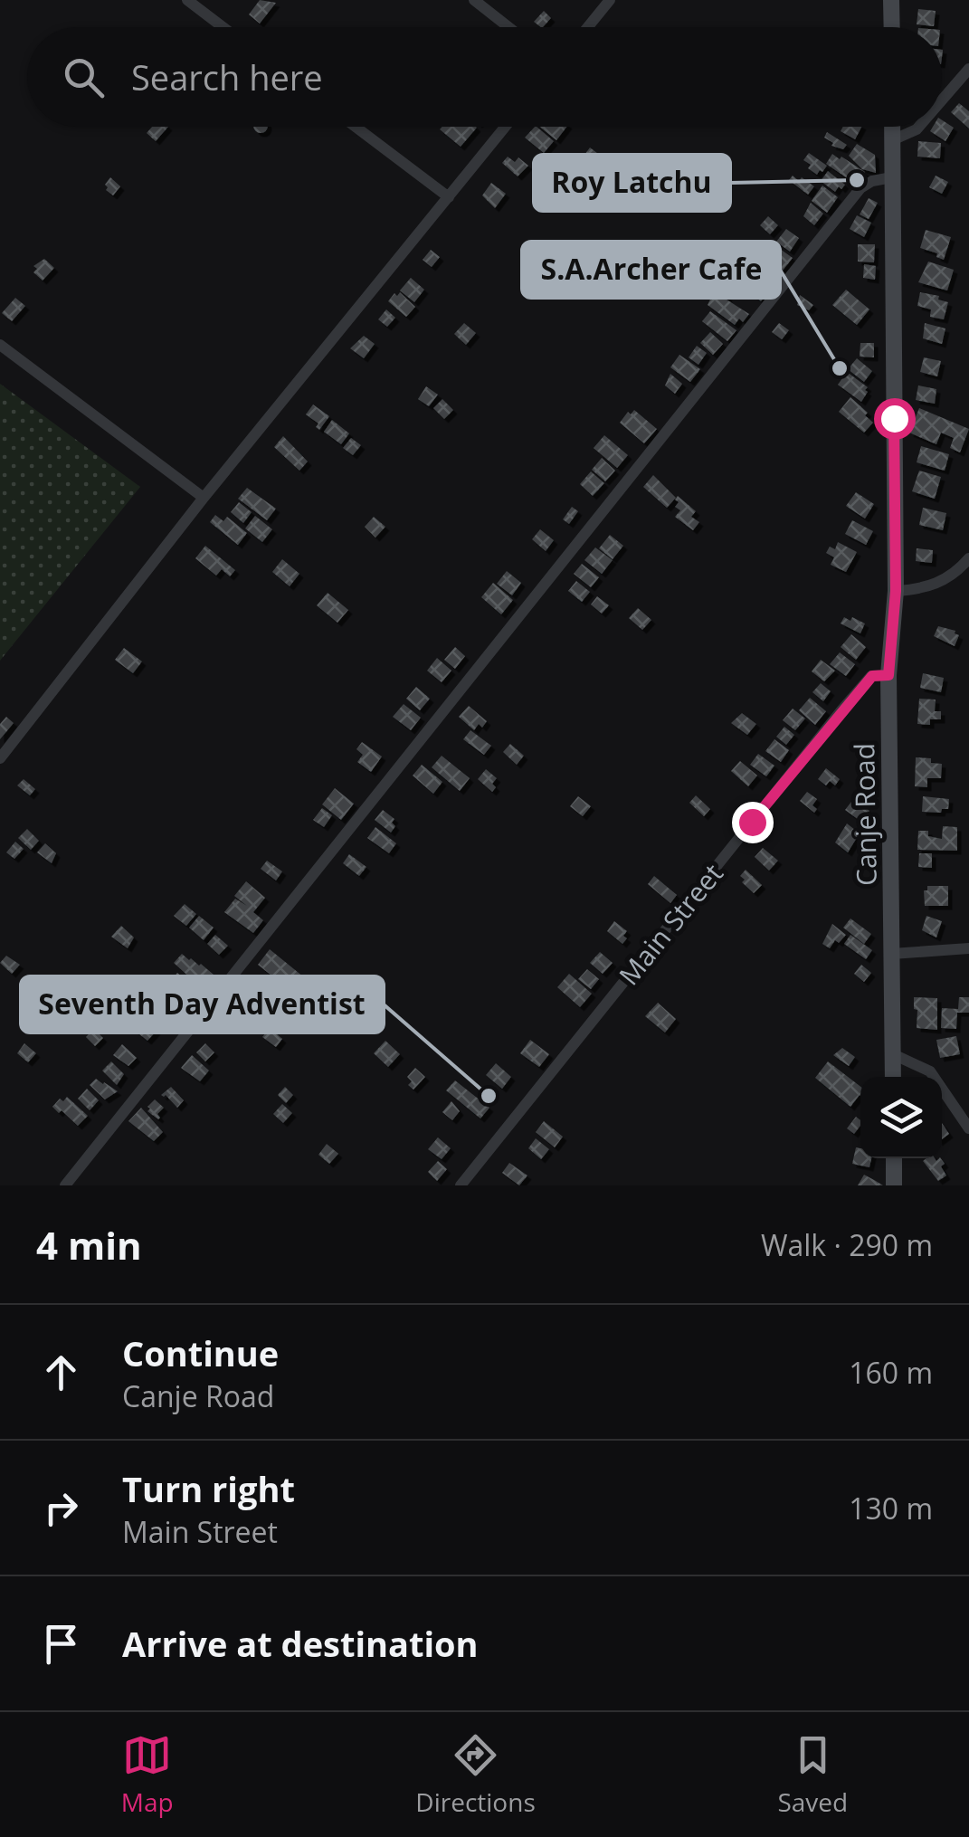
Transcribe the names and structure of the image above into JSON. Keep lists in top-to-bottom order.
{
  "streets": {
    "street": ["Canje Road", "Main Street"]
  },
  "crossings": [
    ["Canje Road", "Main Street"]
  ],
  "places": ["Roy Latchu", "S.A.Archer Cafe", "Seventh Day Adventist"],
  "page": {
    "search": "Search here",
    "heading": ["4 min", "Walk · 290 m"],
    "list": [
      ["Continue", "Canje Road", "160 m"],
      ["Turn right", "Main Street", "130 m"],
      "Arrive at destination"
    ],
    "nav": ["Map", "Directions", "Saved"]
  }
}
